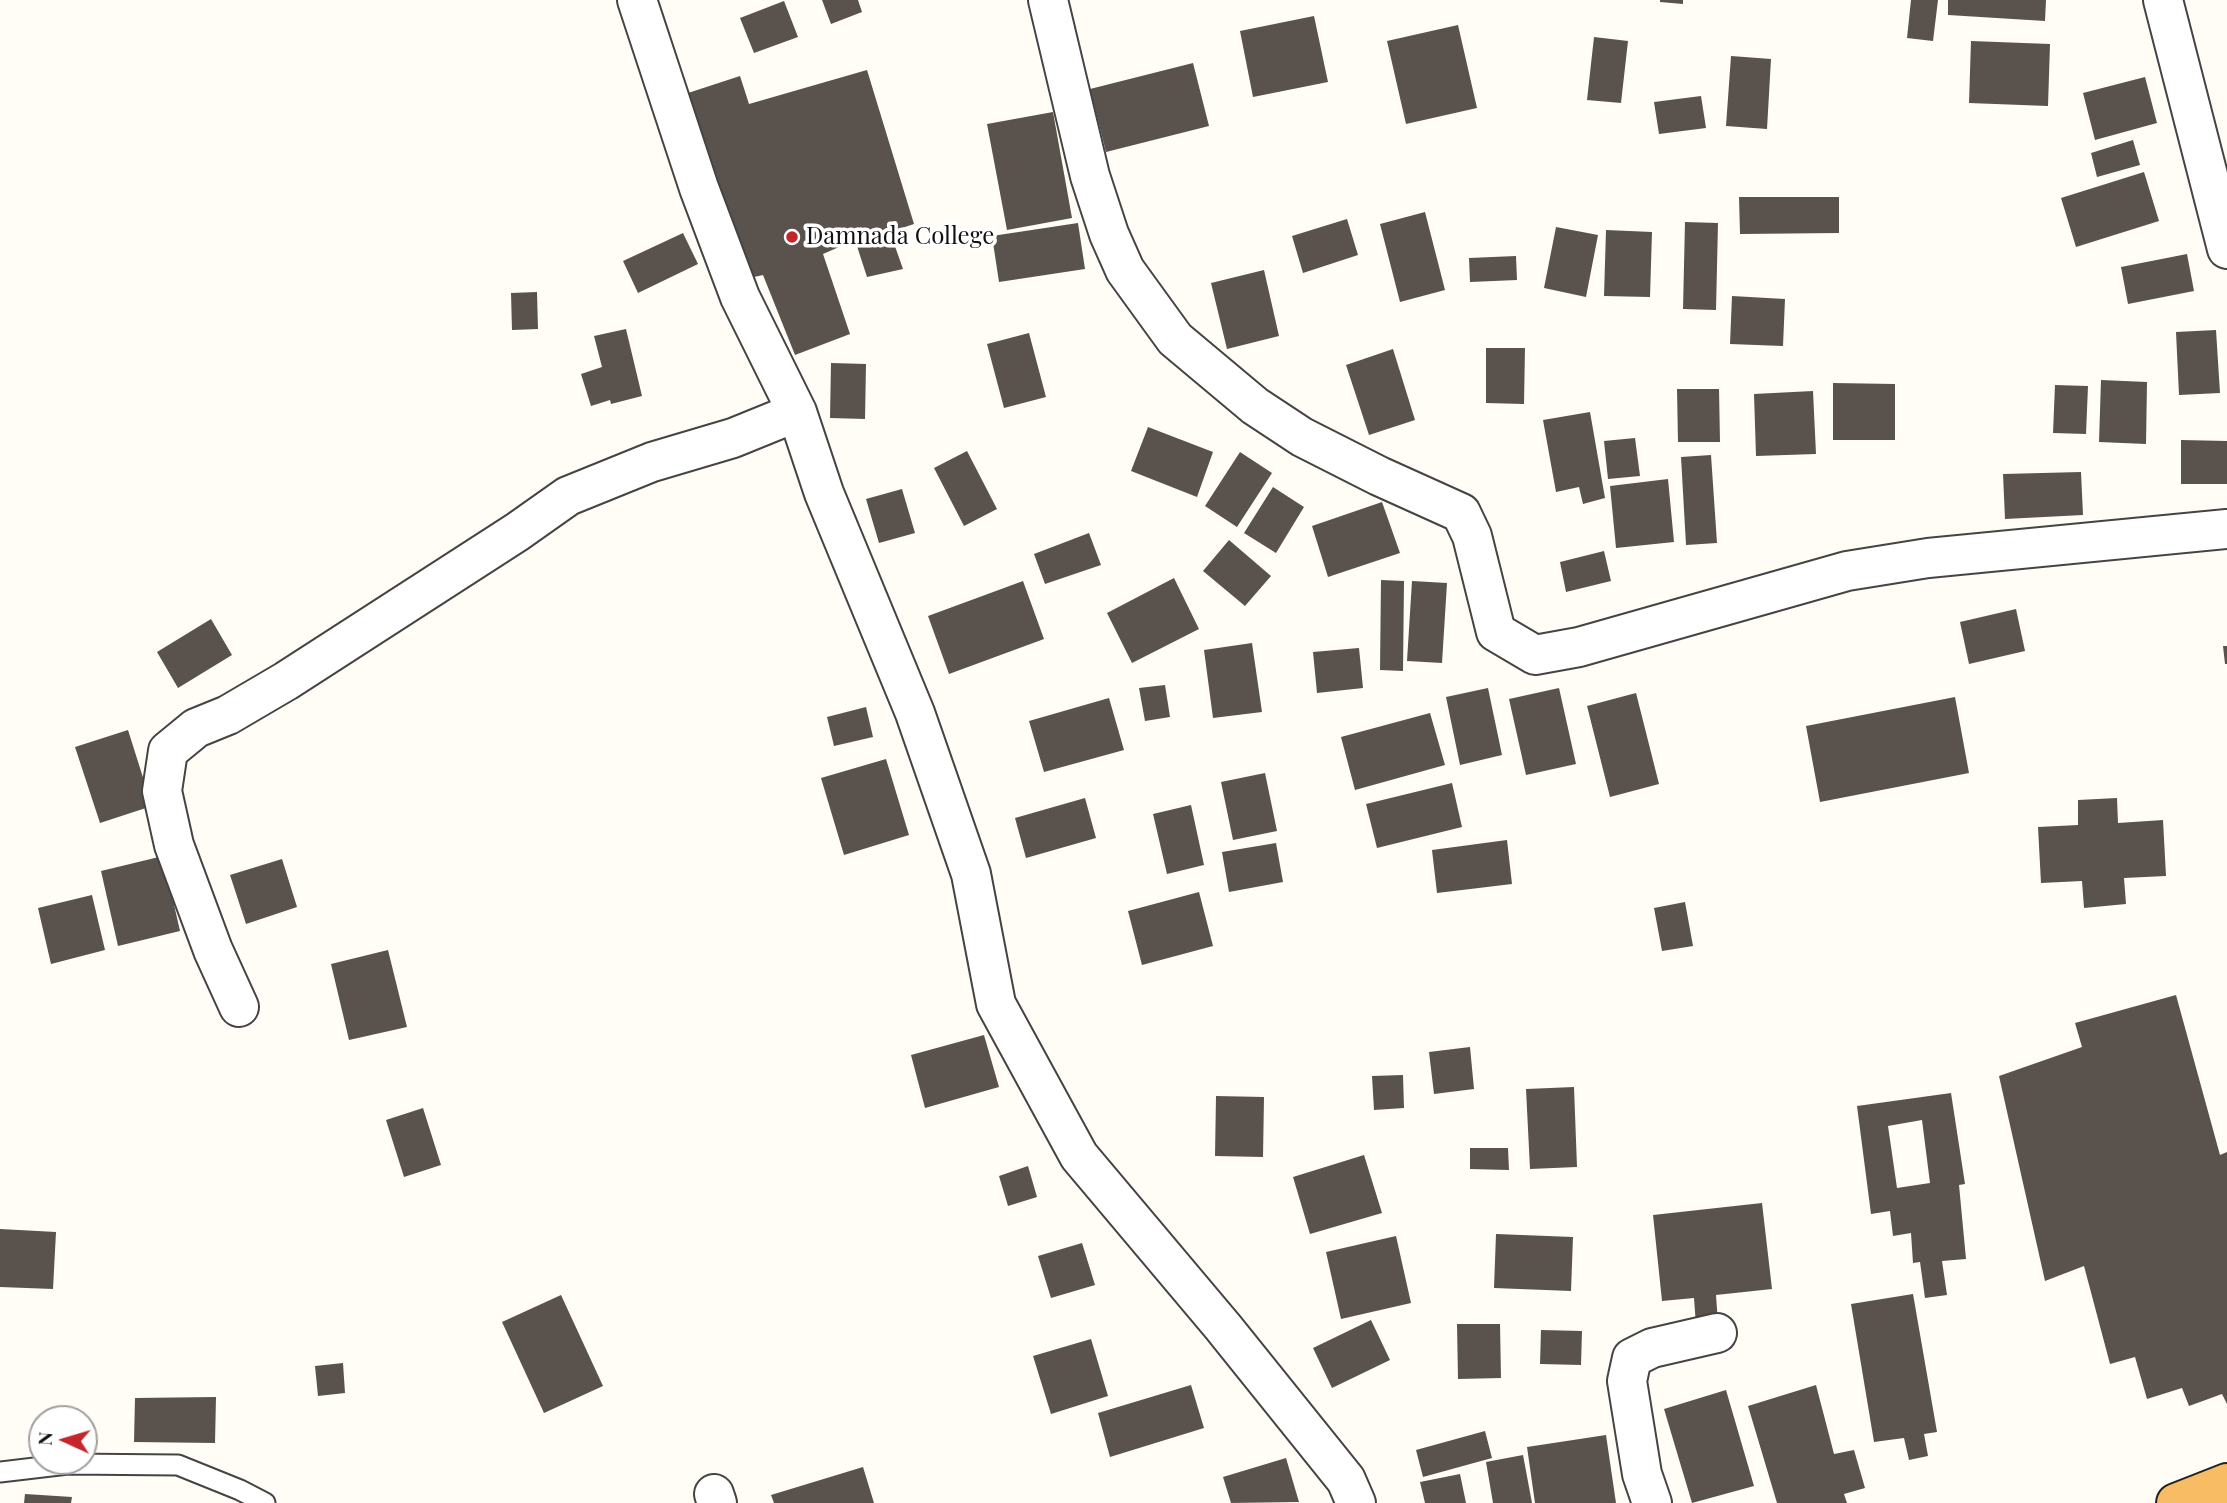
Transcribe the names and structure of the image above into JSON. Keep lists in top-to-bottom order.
{
  "places": ["Damnada College"],
  "north": "left"
}
